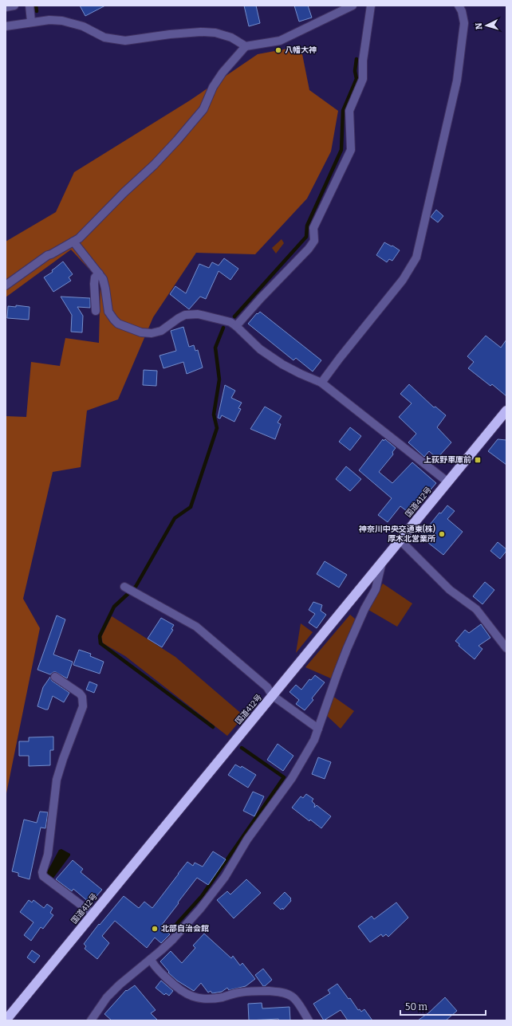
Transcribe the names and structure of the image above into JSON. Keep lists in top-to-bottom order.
{
  "streets": {
    "highway": ["国道412号"]
  },
  "places": {
    "other": ["八幡大神", "神奈川中央交通東(株) 厚木北営業所", "北部自治会館"],
    "transit": ["上荻野車庫前"]
  },
  "scale_bar": "50 m",
  "north": "left"
}
